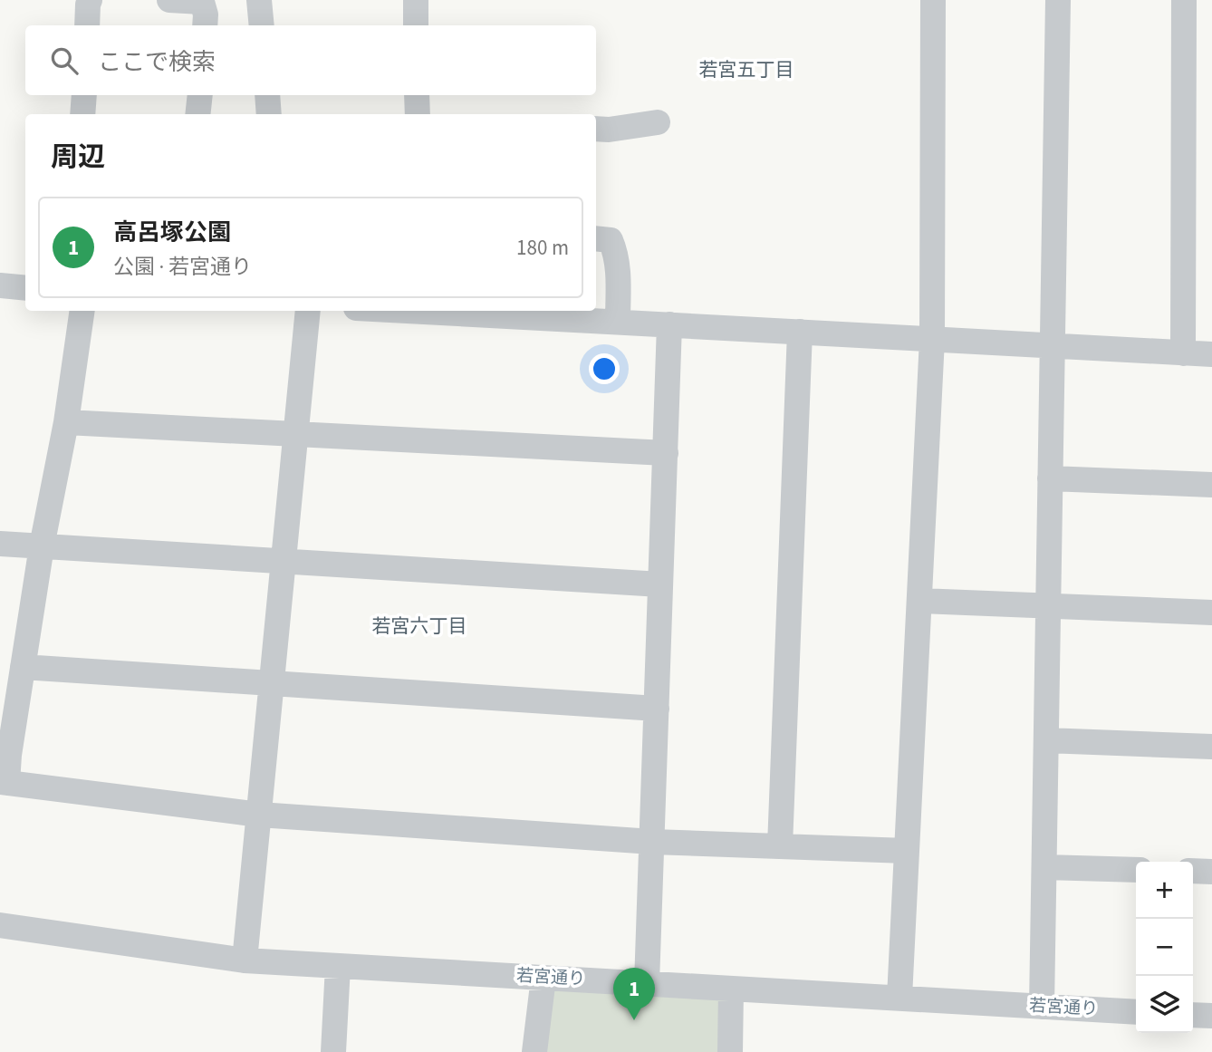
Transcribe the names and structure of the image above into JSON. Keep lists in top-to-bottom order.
{
  "streets": {
    "street": ["若宮通り"]
  },
  "districts": ["若宮五丁目", "若宮六丁目"],
  "page": {
    "search": "ここで検索",
    "heading": "周辺",
    "list": [
      {
        "mark": "1",
        "name": "高呂塚公園",
        "note": "公園 · 若宮通り",
        "value": "180 m"
      }
    ],
    "map_buttons": ["+", "−"],
    "pins": "1"
  }
}
